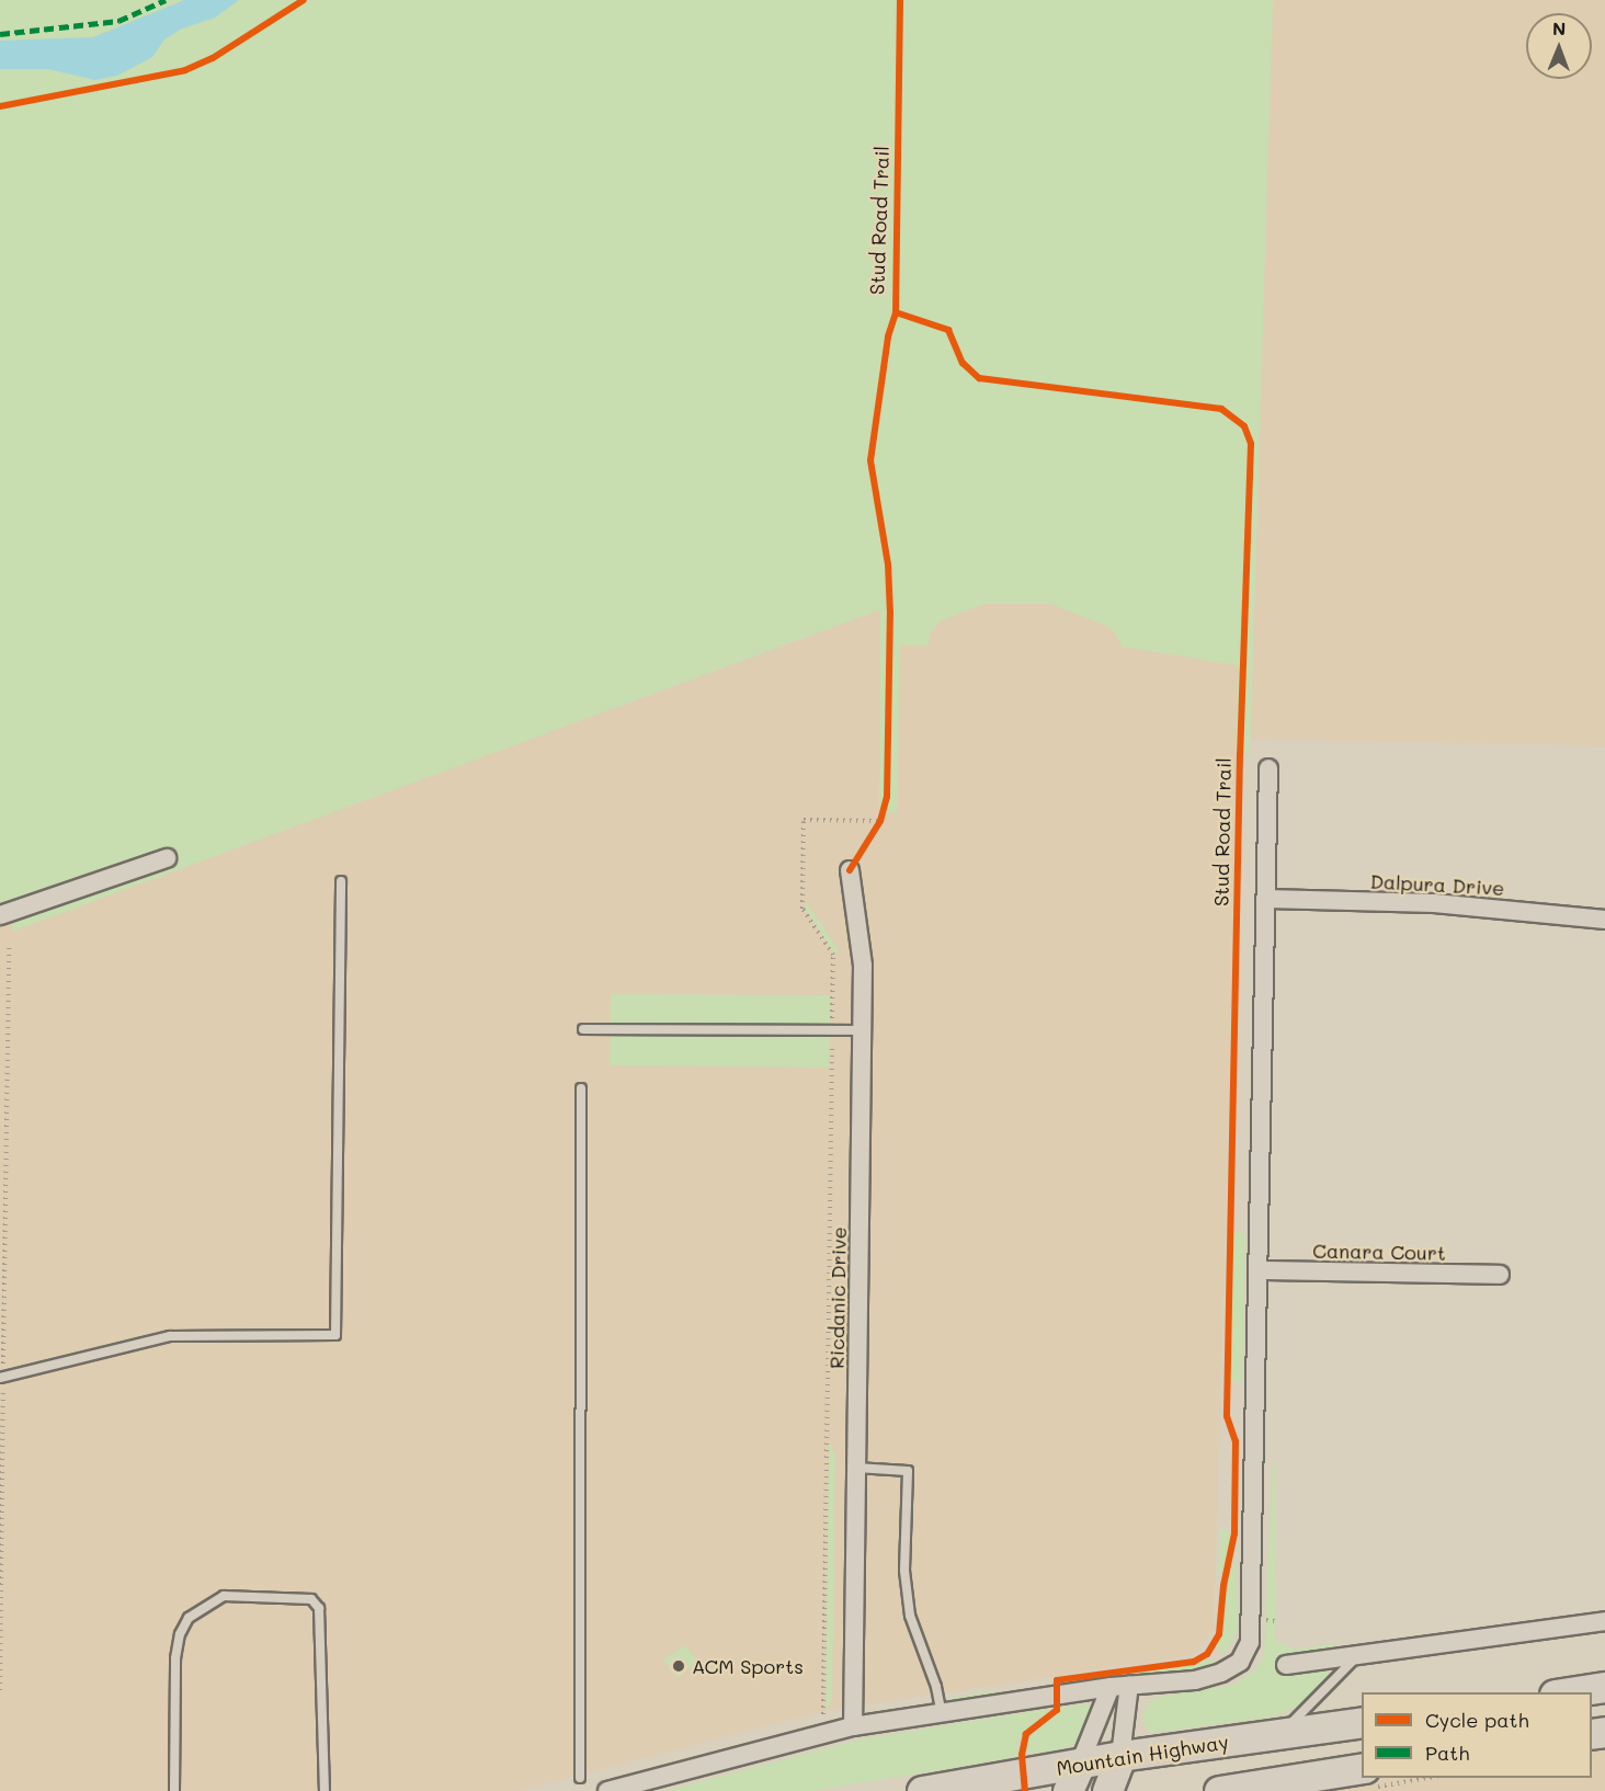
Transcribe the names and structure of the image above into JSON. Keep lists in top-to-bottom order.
{
  "streets": {
    "main road": ["Mountain Highway"],
    "street": ["Dalpura Drive", "Canara Court", "Ricdanic Drive"],
    "cycle path": ["Stud Road Trail"]
  },
  "places": ["ACM Sports"],
  "legend": ["Cycle path", "Path"],
  "north": "top"
}
